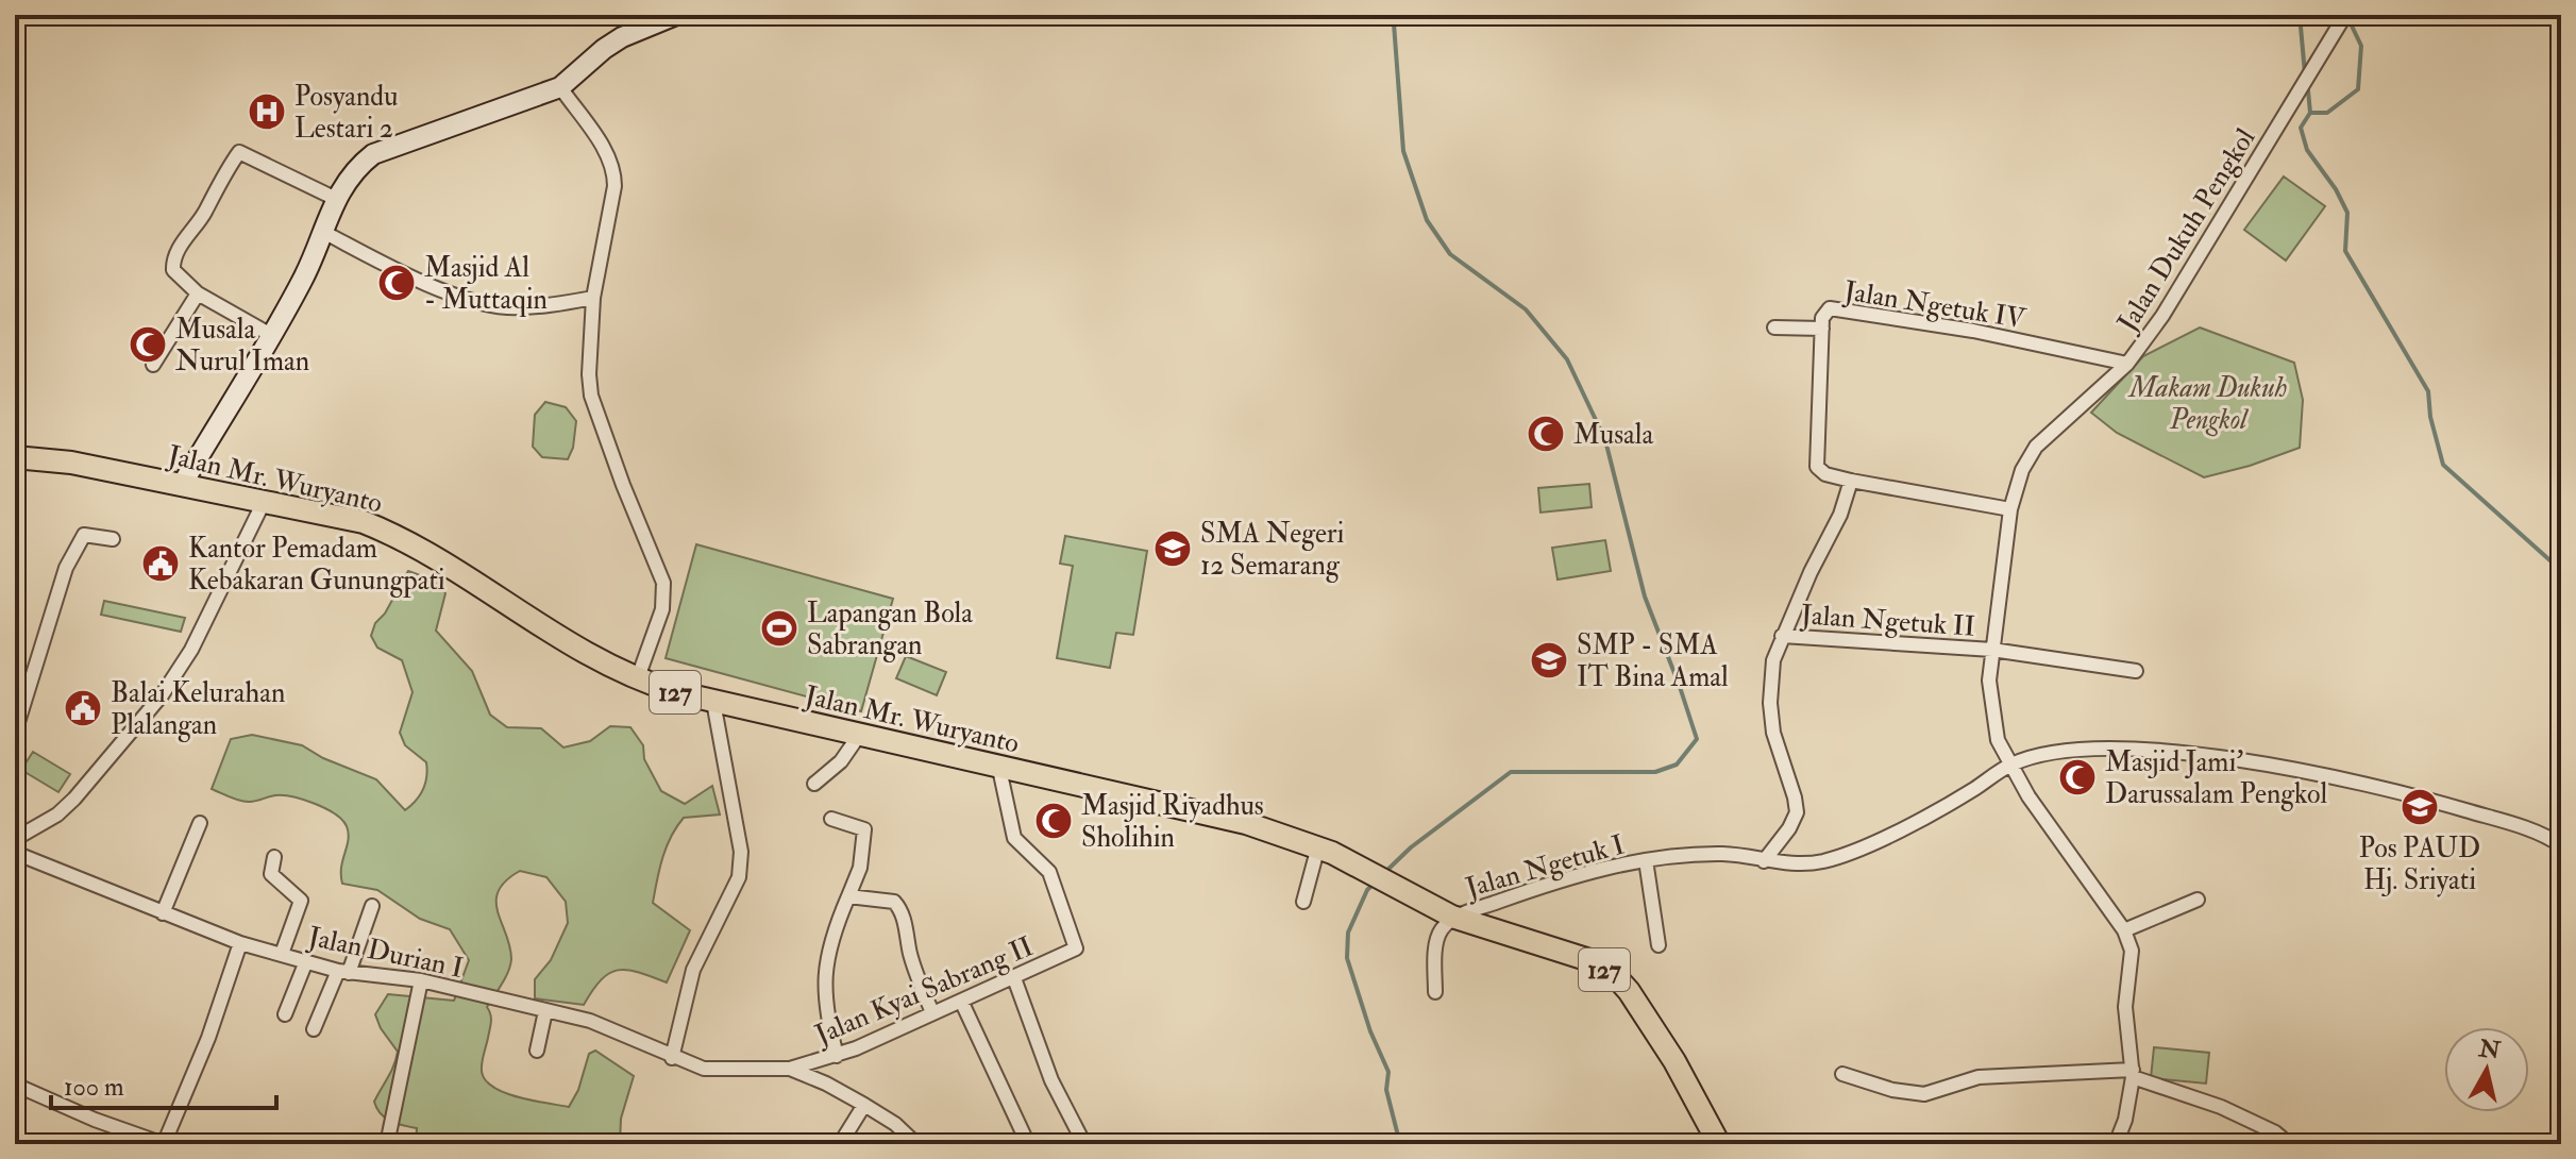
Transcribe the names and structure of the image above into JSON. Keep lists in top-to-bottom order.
{
  "streets": {
    "main road": ["Jalan Mr. Wuryanto", "127"],
    "street": [
      "Jalan Dukuh Pengkol",
      "Jalan Ngetuk IV",
      "Jalan Ngetuk II",
      "Jalan Ngetuk I",
      "Jalan Durian I",
      "Jalan Kyai Sabrang II"
    ]
  },
  "crossings": [
    ["Jalan Dukuh Pengkol", "Jalan Ngetuk IV"],
    ["Jalan Dukuh Pengkol", "Jalan Ngetuk II"],
    ["Jalan Dukuh Pengkol", "Jalan Ngetuk I"],
    ["Jalan Mr. Wuryanto", "Jalan Ngetuk I"],
    ["Jalan Mr. Wuryanto", "Jalan Kyai Sabrang II"],
    ["Jalan Durian I", "Jalan Kyai Sabrang II"]
  ],
  "parks": ["Makam Dukuh Pengkol"],
  "places": {
    "hospital": ["Posyandu Lestari 2"],
    "mosque": [
      "Masjid Al - Muttaqin",
      "Musala Nurul Iman",
      "Musala",
      "Masjid Jami' Darussalam Pengkol",
      "Masjid Riyadhus Sholihin"
    ],
    "school or university": ["SMA Negeri 12 Semarang", "SMP - SMA IT Bina Amal", "Pos PAUD Hj. Sriyati"],
    "public building": ["Kantor Pemadam Kebakaran Gunungpati", "Balai Kelurahan Plalangan"],
    "sports": ["Lapangan Bola Sabrangan"]
  },
  "scale_bar": "100 m",
  "north": "top"
}
